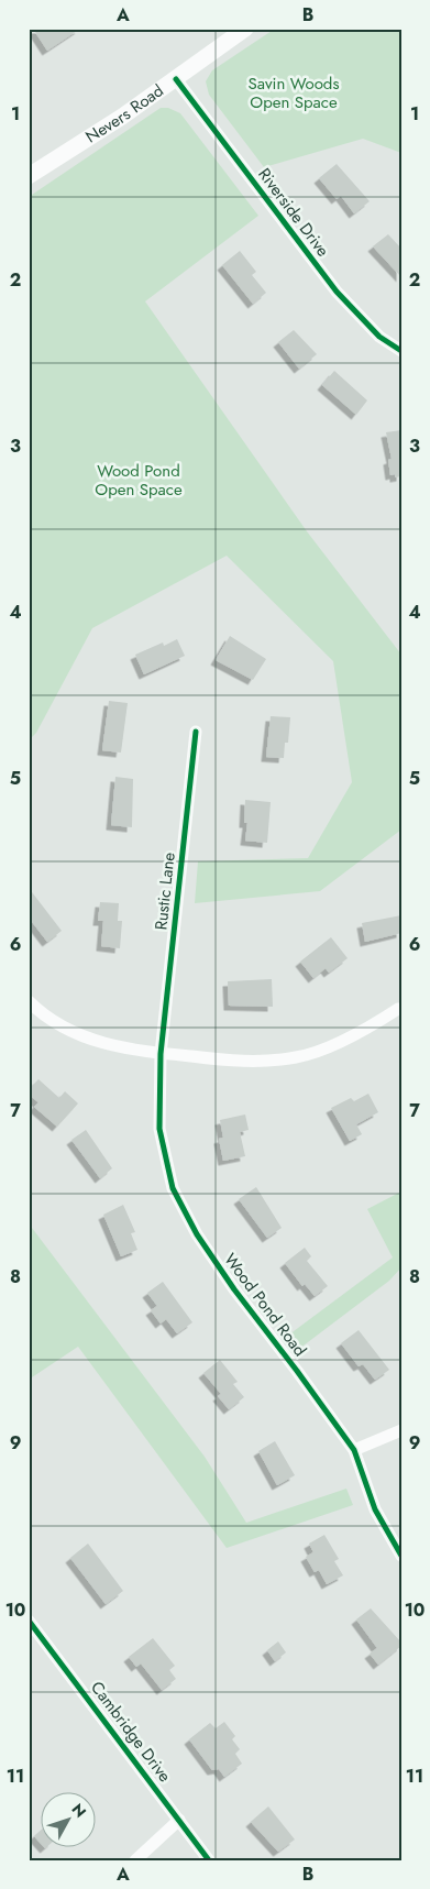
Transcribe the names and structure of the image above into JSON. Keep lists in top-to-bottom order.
{
  "streets": {
    "street": [
      "Nevers Road",
      "Riverside Drive",
      "Rustic Lane",
      "Wood Pond Road",
      "Cambridge Drive"
    ]
  },
  "crossings": [
    ["Nevers Road", "Riverside Drive"],
    ["Rustic Lane", "Wood Pond Road"]
  ],
  "parks": ["Savin Woods Open Space", "Wood Pond Open Space"],
  "north": "top right",
  "grid": {
    "columns": ["A", "B"],
    "rows": [
      "1",
      "2",
      "3",
      "4",
      "5",
      "6",
      "7",
      "8",
      "9",
      "10",
      "11"
    ]
  }
}
